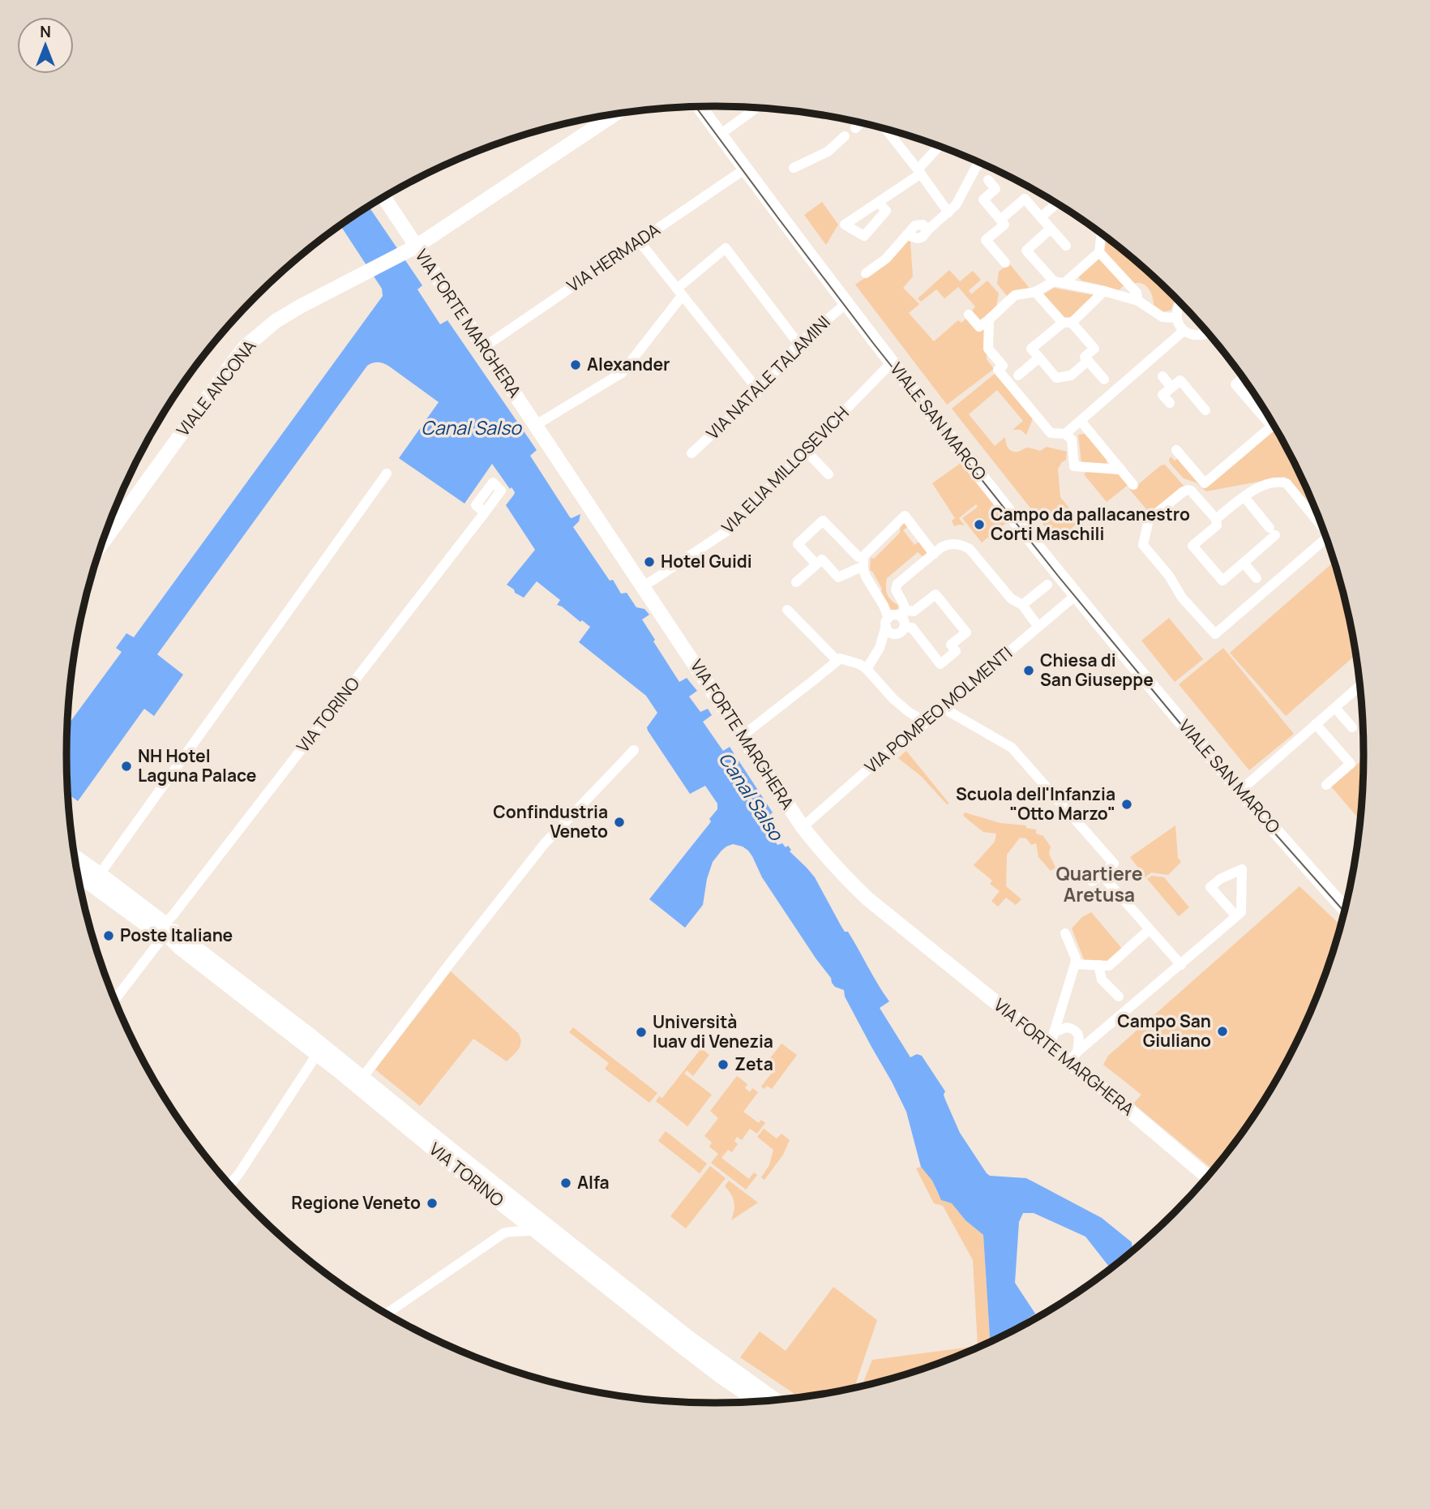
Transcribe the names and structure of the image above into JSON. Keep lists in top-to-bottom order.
{
  "streets": {
    "street": [
      "VIA HERMADA",
      "VIA FORTE MARGHERA",
      "VIA NATALE TALAMINI",
      "VIALE ANCONA",
      "VIALE SAN MARCO",
      "VIA ELIA MILLOSEVICH",
      "VIA POMPEO MOLMENTI",
      "VIA TORINO"
    ]
  },
  "crossings": [
    ["VIA HERMADA", "VIA FORTE MARGHERA"],
    ["VIA HERMADA", "VIALE SAN MARCO"],
    ["VIA FORTE MARGHERA", "VIALE ANCONA"],
    ["VIA FORTE MARGHERA", "VIA ELIA MILLOSEVICH"],
    ["VIA FORTE MARGHERA", "VIA POMPEO MOLMENTI"],
    ["VIA NATALE TALAMINI", "VIALE SAN MARCO"],
    ["VIALE SAN MARCO", "VIA ELIA MILLOSEVICH"],
    ["VIALE SAN MARCO", "VIA POMPEO MOLMENTI"]
  ],
  "districts": ["Quartiere Aretusa"],
  "water": ["Canal Salso"],
  "places": [
    "Alexander",
    "Campo da pallacanestro Corti Maschili",
    "Hotel Guidi",
    "Chiesa di San Giuseppe",
    "NH Hotel Laguna Palace",
    "Scuola dell'Infanzia \"Otto Marzo\"",
    "Confindustria Veneto",
    "Poste Italiane",
    "Campo San Giuliano",
    "Università Iuav di Venezia",
    "Zeta",
    "Alfa",
    "Regione Veneto"
  ],
  "north": "top"
}
